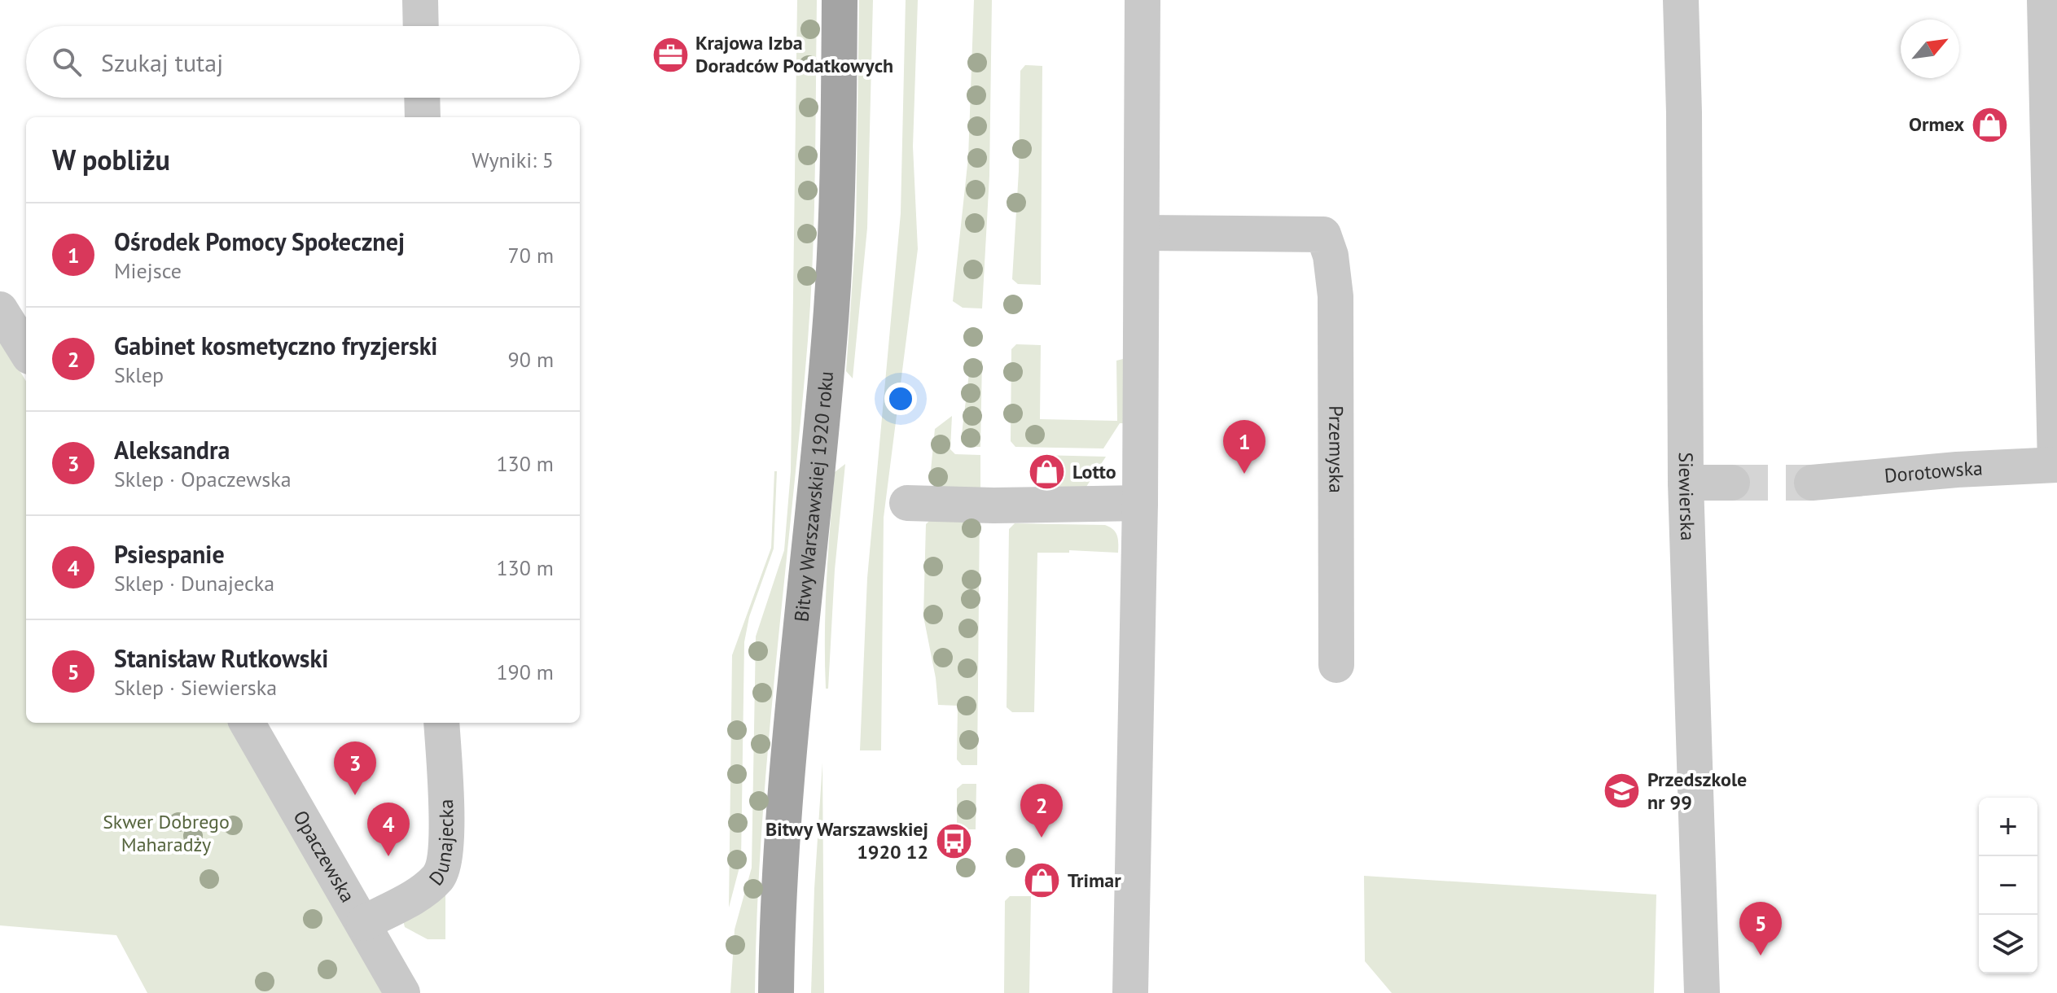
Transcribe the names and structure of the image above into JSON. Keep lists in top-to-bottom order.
{
  "streets": {
    "main road": ["Bitwy Warszawskiej 1920 roku"],
    "street": [
      "Przemyska",
      "Dorotowska",
      "Siewierska",
      "Dunajecka",
      "Opaczewska"
    ]
  },
  "crossings": [
    ["Dunajecka", "Opaczewska"]
  ],
  "parks": ["Skwer Dobrego Maharadży"],
  "places": {
    "office": ["Krajowa Izba Doradców Podatkowych"],
    "shop": ["Ormex", "Lotto", "Trimar"],
    "school or university": ["Przedszkole nr 99"],
    "bus stop": ["Bitwy Warszawskiej 1920 12"]
  },
  "north": "top right",
  "page": {
    "search": "Szukaj tutaj",
    "heading": ["W pobliżu", "Wyniki: 5"],
    "list": [
      {
        "mark": "1",
        "name": "Ośrodek Pomocy Społecznej",
        "note": "Miejsce",
        "value": "70 m"
      },
      {
        "mark": "2",
        "name": "Gabinet kosmetyczno fryzjerski",
        "note": "Sklep",
        "value": "90 m"
      },
      {
        "mark": "3",
        "name": "Aleksandra",
        "note": "Sklep · Opaczewska",
        "value": "130 m"
      },
      {
        "mark": "4",
        "name": "Psiespanie",
        "note": "Sklep · Dunajecka",
        "value": "130 m"
      },
      {
        "mark": "5",
        "name": "Stanisław Rutkowski",
        "note": "Sklep · Siewierska",
        "value": "190 m"
      }
    ],
    "pins": [
      "1",
      "3",
      "2",
      "4",
      "5"
    ],
    "map_buttons": ["+", "−"]
  }
}
